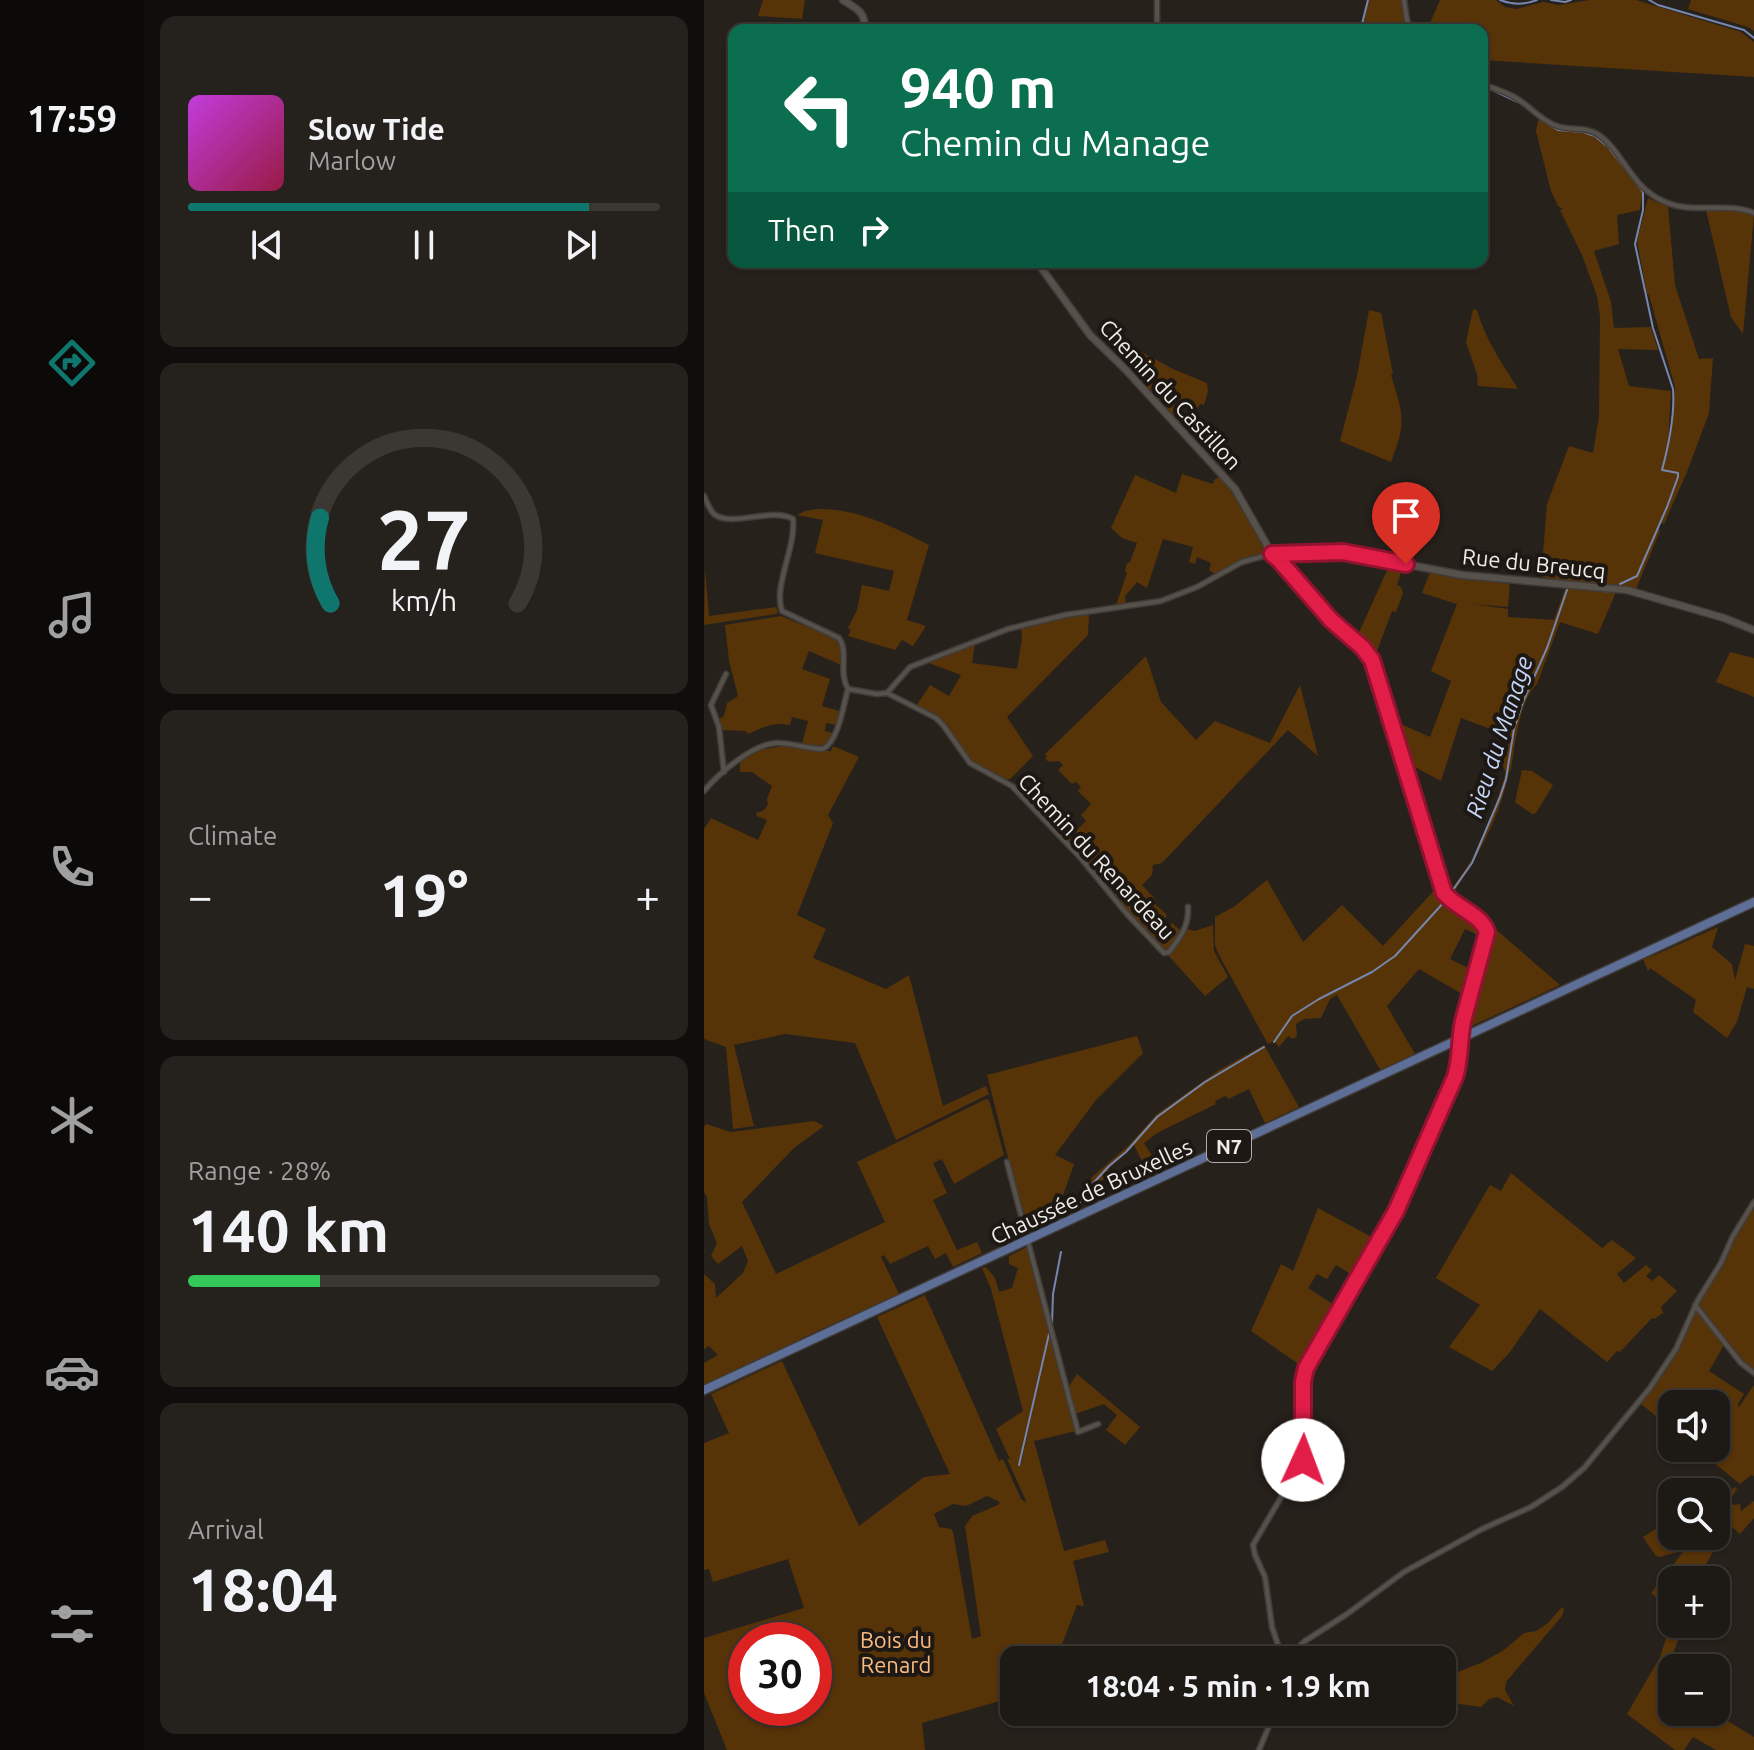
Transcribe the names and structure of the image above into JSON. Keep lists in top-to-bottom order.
{
  "streets": {
    "main road": ["N7", "Chaussée de Bruxelles"],
    "street": ["Chemin du Castillon", "Rue du Breucq", "Chemin du Renardeau"]
  },
  "crossings": [
    ["Chemin du Castillon", "Rue du Breucq"],
    ["Rue du Breucq", "Chemin du Renardeau"]
  ],
  "water": ["Rieu du Manage"],
  "parks": ["Bois du Renard"],
  "page": {
    "tabs": "17:59",
    "turn": ["940 m", "Chemin du Manage"],
    "song": ["Slow Tide", "Marlow"],
    "then": "Then",
    "tile": [
      "Climate",
      ["Range · 28%", "140 km"],
      ["Arrival", "18:04"]
    ],
    "heat": ["−", "19°", "+"],
    "map_buttons": ["+", "−"],
    "limit": "30",
    "trip": "18:04 · 5 min · 1.9 km",
    "gauge": ["27", "km/h"]
  }
}
